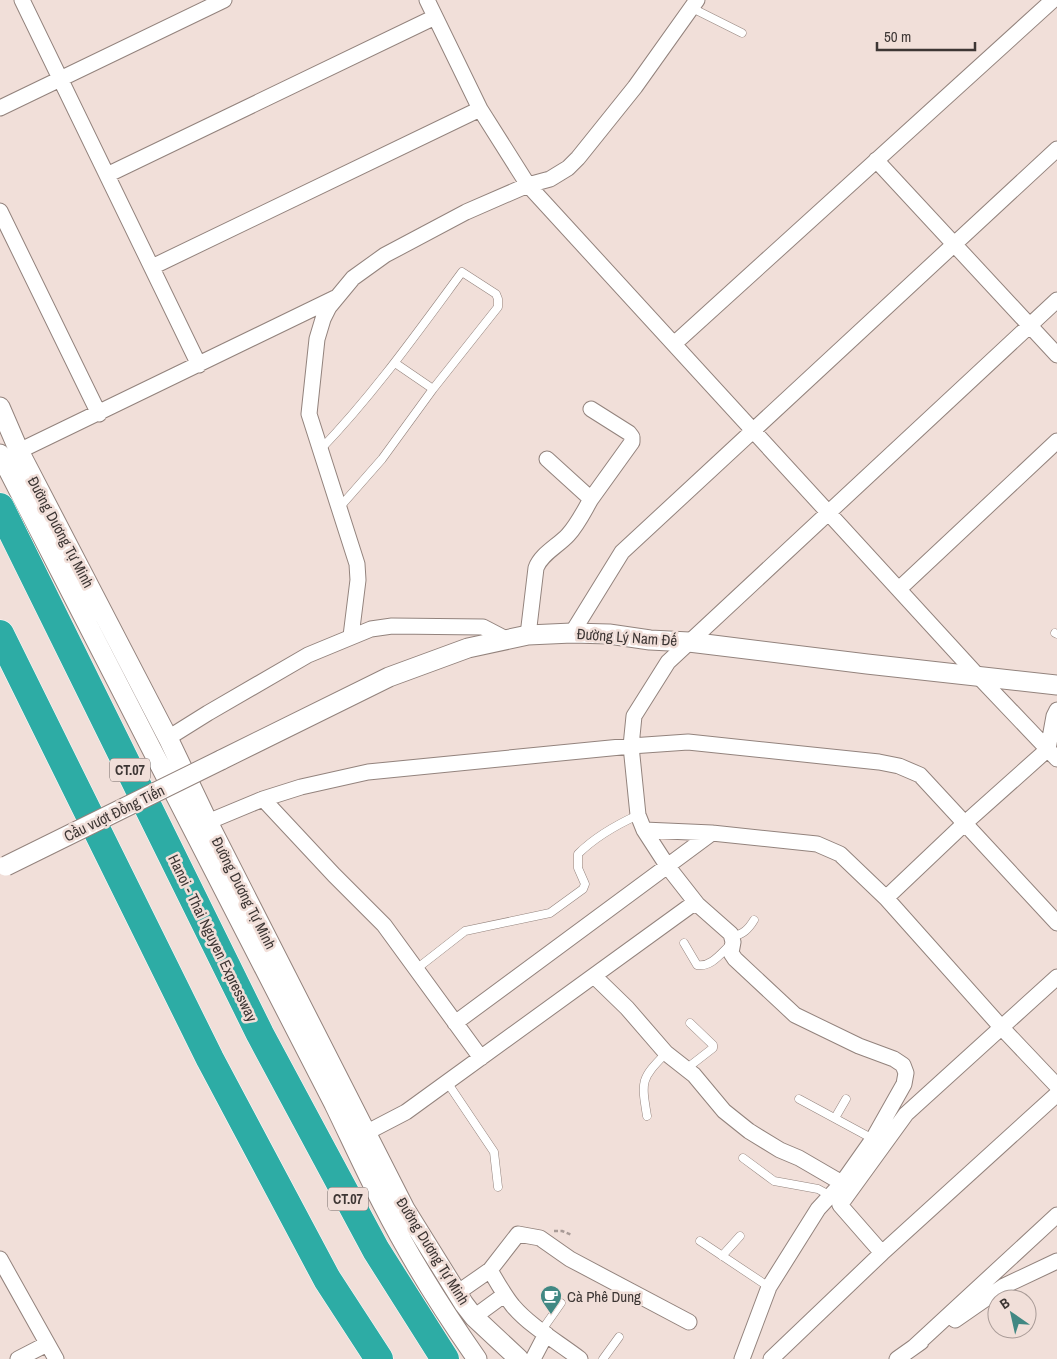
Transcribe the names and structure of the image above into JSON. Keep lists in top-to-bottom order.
{
  "streets": {
    "highway": ["CT.07", "Hanoi - Thai Nguyen Expressway"],
    "street": ["Đường Dương Tự Minh", "Đường Lý Nam Đế", "Cầu vượt Đồng Tiến"]
  },
  "crossings": [
    ["Đường Lý Nam Đế", "Cầu vượt Đồng Tiến"]
  ],
  "places": {
    "cafe": ["Cà Phê Dung"]
  },
  "scale_bar": "50 m",
  "north": "top left"
}
